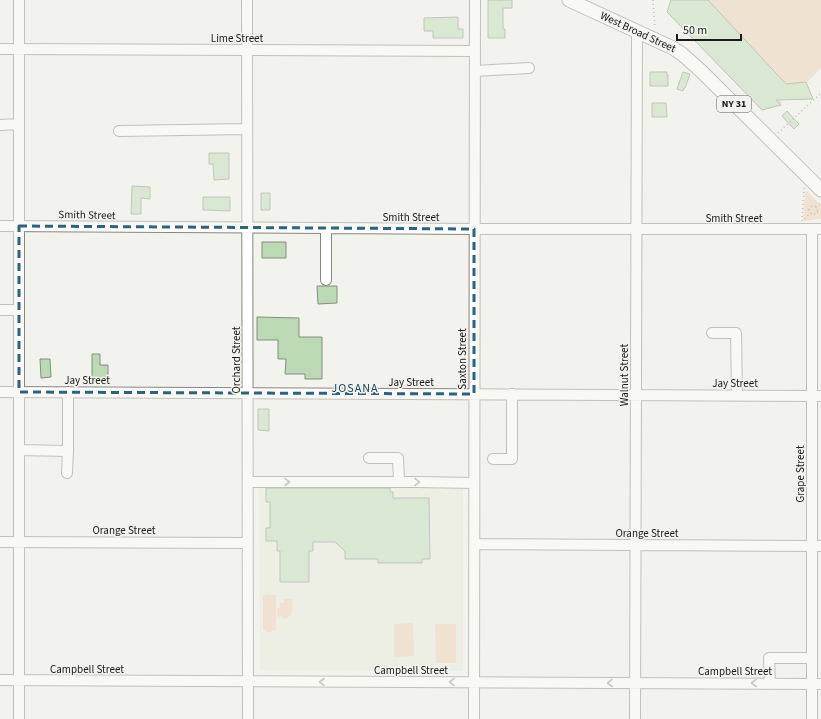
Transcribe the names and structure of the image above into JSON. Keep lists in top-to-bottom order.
{
  "streets": {
    "main road": ["West Broad Street", "NY 31"],
    "street": [
      "Lime Street",
      "Smith Street",
      "Saxton Street",
      "Orchard Street",
      "Walnut Street",
      "Jay Street",
      "Grape Street",
      "Orange Street",
      "Campbell Street"
    ]
  },
  "crossings": [
    ["West Broad Street", "Walnut Street"],
    ["Lime Street", "Saxton Street"],
    ["Lime Street", "Orchard Street"],
    ["Smith Street", "Saxton Street"],
    ["Smith Street", "Orchard Street"],
    ["Smith Street", "Walnut Street"],
    ["Smith Street", "Grape Street"],
    ["Saxton Street", "Jay Street"],
    ["Saxton Street", "Orange Street"],
    ["Saxton Street", "Campbell Street"],
    ["Orchard Street", "Jay Street"],
    ["Orchard Street", "Orange Street"],
    ["Orchard Street", "Campbell Street"],
    ["Walnut Street", "Jay Street"],
    ["Walnut Street", "Orange Street"],
    ["Walnut Street", "Campbell Street"],
    ["Jay Street", "Grape Street"],
    ["Grape Street", "Orange Street"],
    ["Grape Street", "Campbell Street"]
  ],
  "one_way": ["Campbell Street"],
  "districts": ["JOSANA"],
  "scale_bar": "50 m"
}
